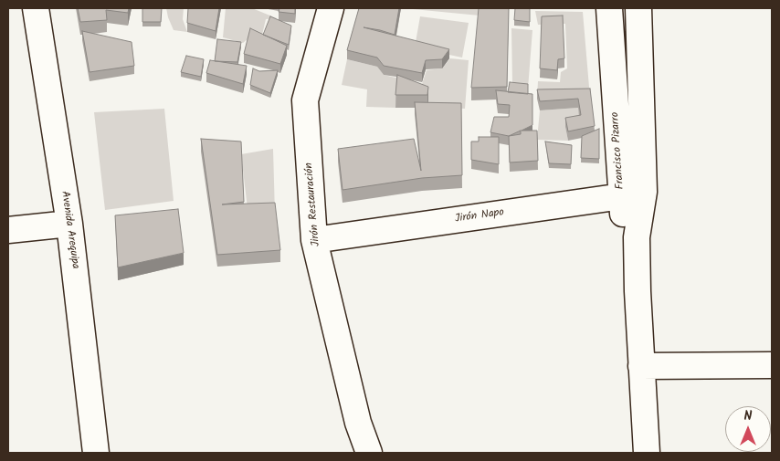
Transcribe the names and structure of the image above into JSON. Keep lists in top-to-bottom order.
{
  "streets": {
    "street": [
      "Francisco Pizarro",
      "Jirón Restauración",
      "Jirón Napo",
      "Avenida Arequipa"
    ]
  },
  "crossings": [
    ["Francisco Pizarro", "Jirón Napo"],
    ["Jirón Restauración", "Jirón Napo"]
  ],
  "north": "top"
}
